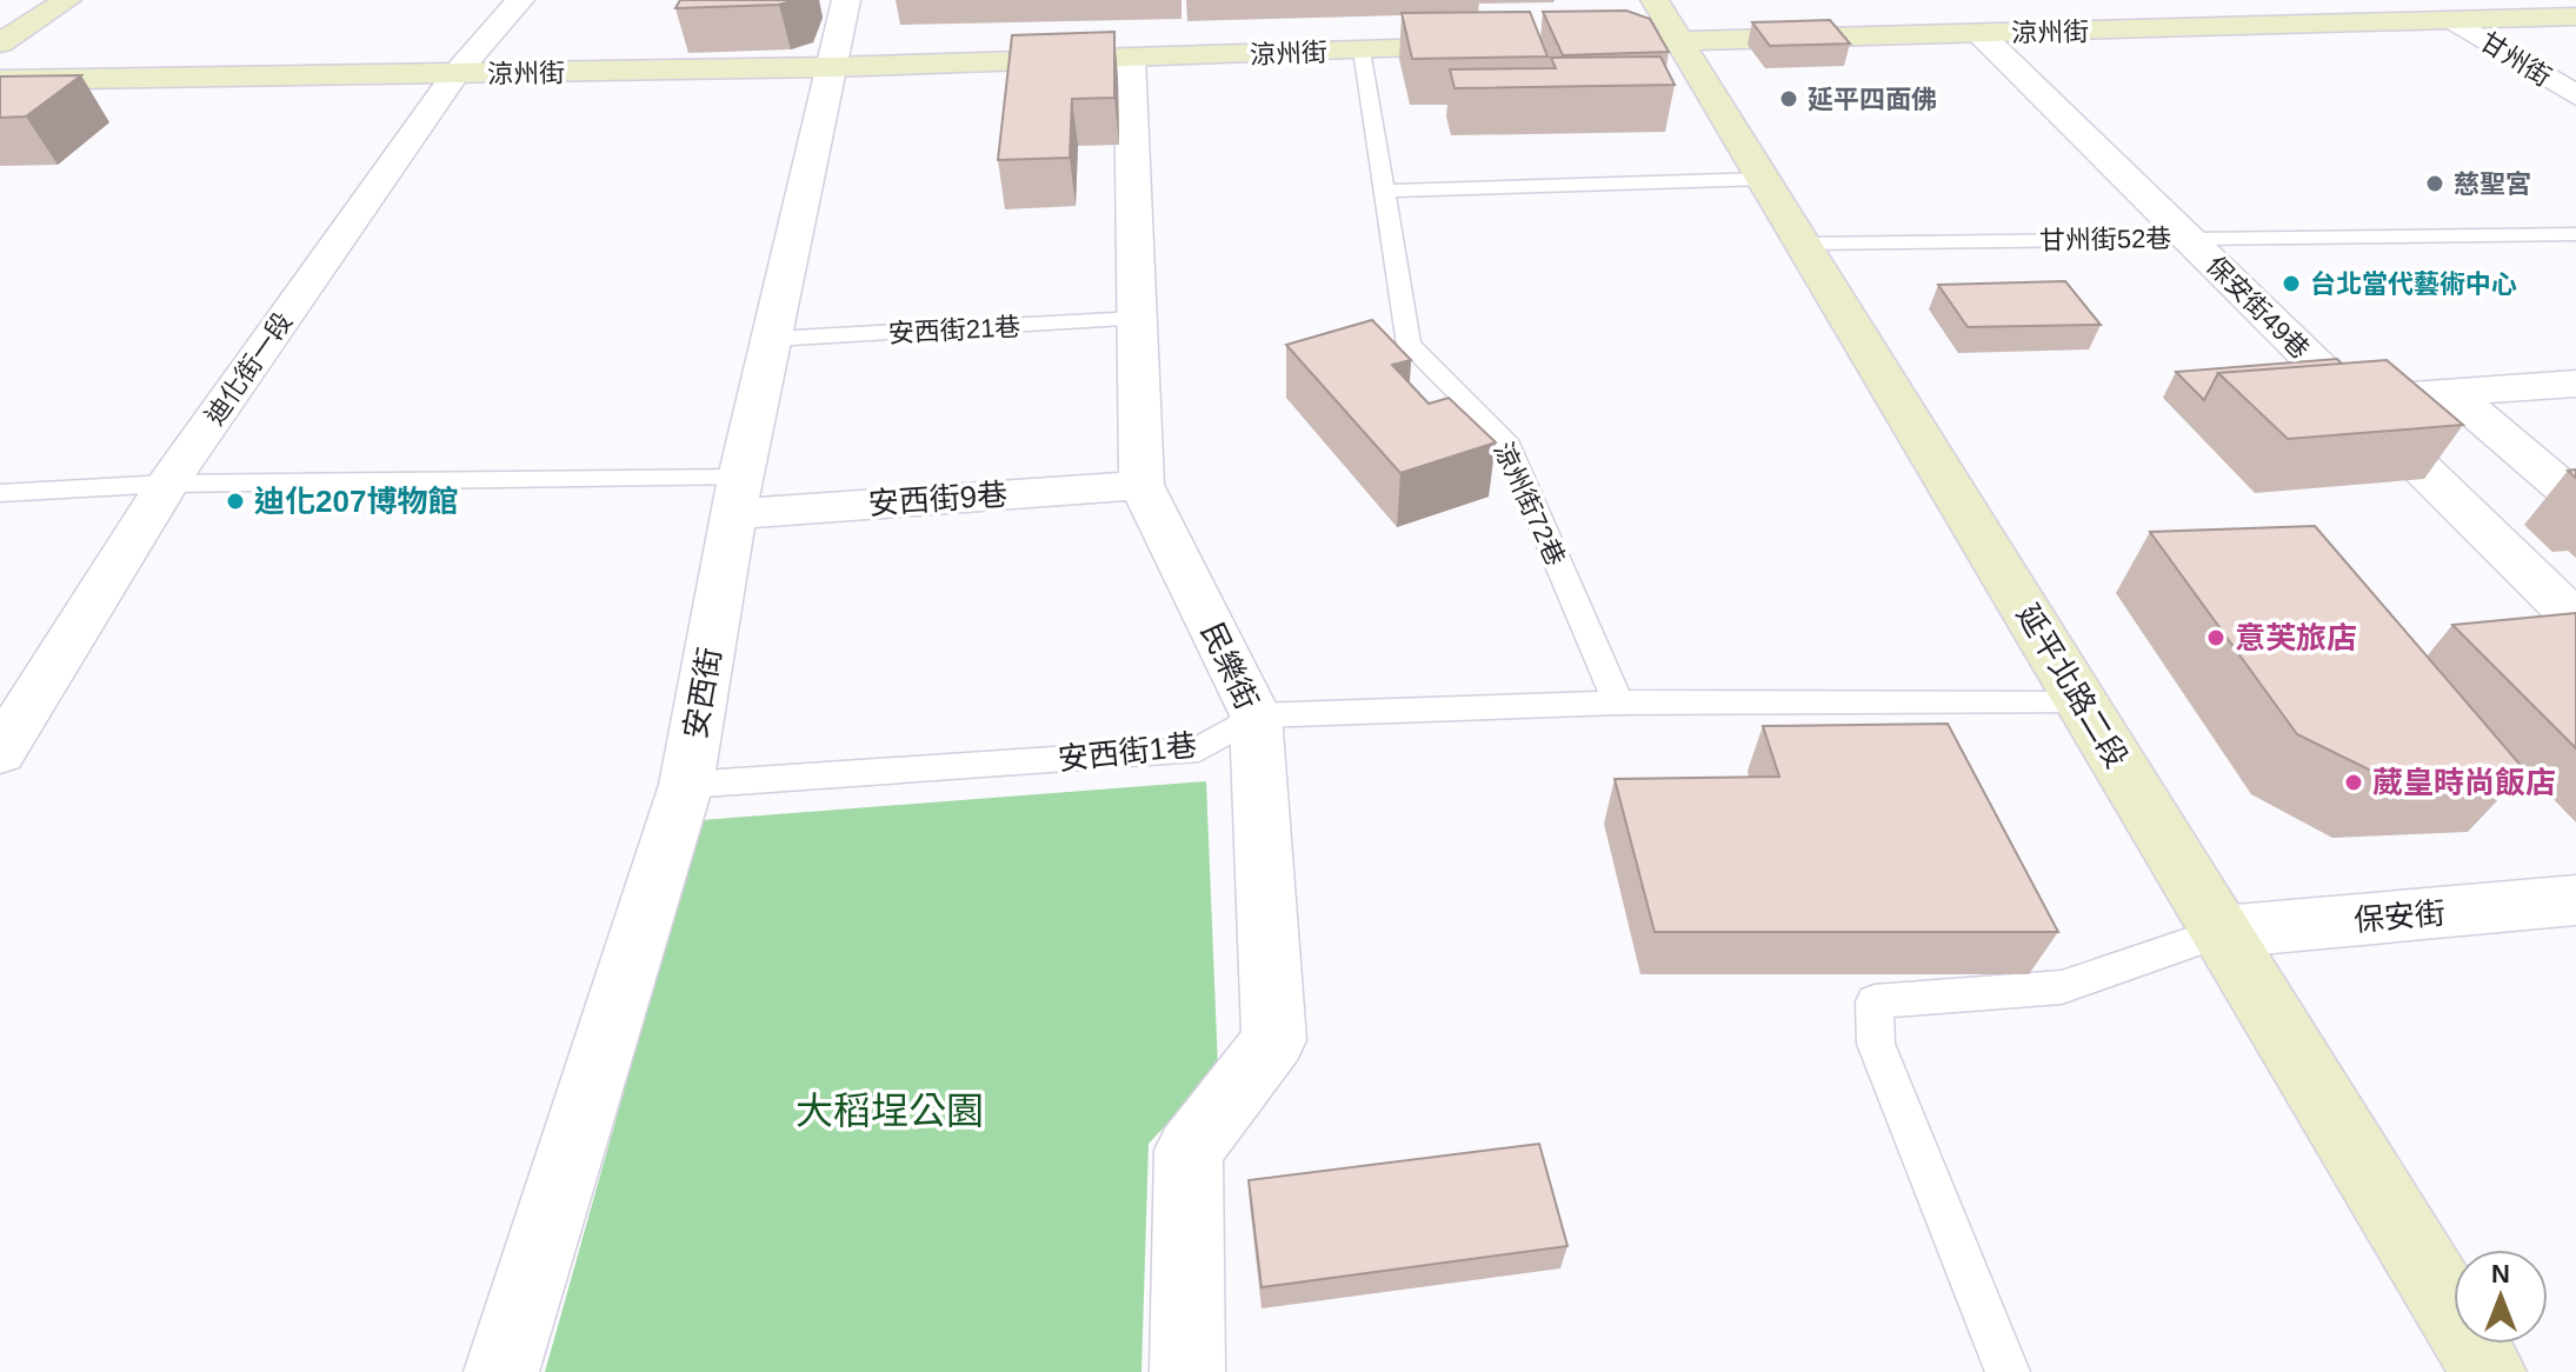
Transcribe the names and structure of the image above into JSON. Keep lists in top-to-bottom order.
{
  "streets": {
    "street": [
      "涼州街",
      "甘州街",
      "保安街49巷",
      "迪化街一段",
      "安西街9巷",
      "民樂街",
      "延平北路二段",
      "安西街",
      "保安街"
    ],
    "lane": [
      "甘州街52巷",
      "安西街21巷",
      "涼州街72巷",
      "安西街1巷"
    ]
  },
  "crossings": [
    ["涼州街", "甘州街"],
    ["涼州街", "保安街49巷"],
    ["涼州街", "迪化街一段"],
    ["涼州街", "涼州街72巷"],
    ["涼州街", "民樂街"],
    ["涼州街", "延平北路二段"],
    ["涼州街", "安西街"],
    ["甘州街52巷", "保安街49巷"],
    ["甘州街52巷", "延平北路二段"],
    ["安西街21巷", "民樂街"],
    ["安西街21巷", "安西街"],
    ["安西街9巷", "民樂街"],
    ["安西街9巷", "安西街"],
    ["涼州街72巷", "安西街1巷"],
    ["民樂街", "安西街1巷"],
    ["延平北路二段", "安西街1巷"],
    ["延平北路二段", "保安街"],
    ["安西街", "安西街1巷"]
  ],
  "parks": ["大稻埕公園"],
  "places": [
    "延平四面佛",
    "慈聖宮",
    "台北當代藝術中心",
    "迪化207博物館",
    "意芙旅店",
    "葳皇時尚飯店"
  ],
  "north": "top"
}
